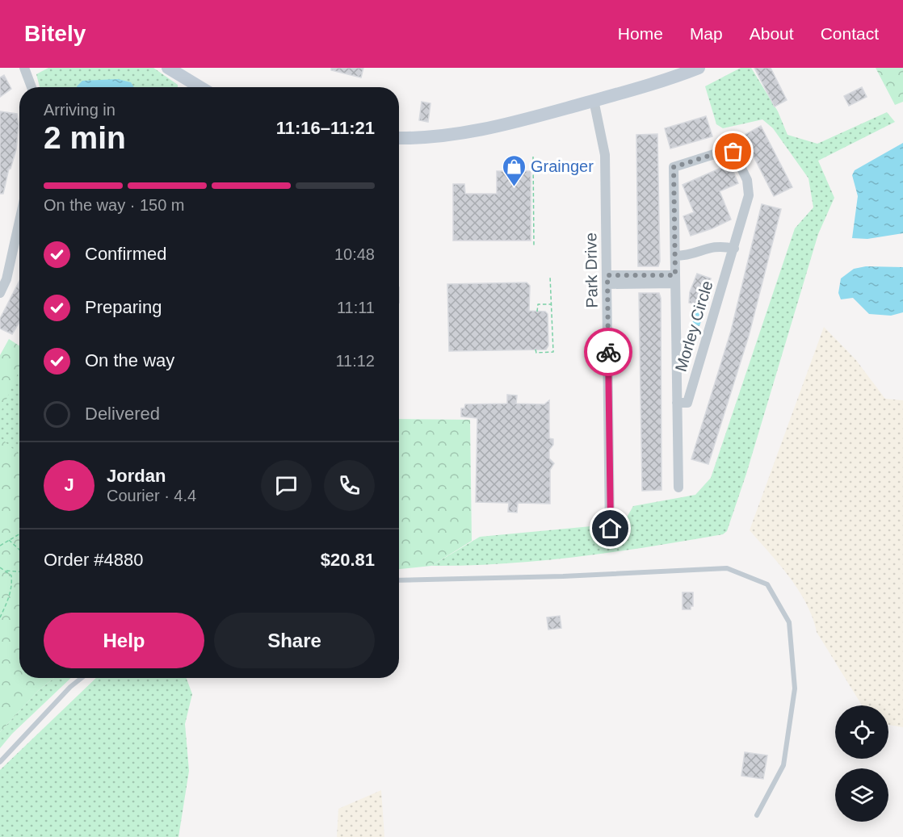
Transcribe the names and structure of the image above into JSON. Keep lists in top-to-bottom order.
{
  "streets": {
    "street": ["Park Drive", "Morley Circle"]
  },
  "crossings": [
    ["Park Drive", "Morley Circle"]
  ],
  "places": {
    "shop": ["Grainger"]
  },
  "page": {
    "header": "Bitely",
    "nav": [
      "Home",
      "Map",
      "About",
      "Contact"
    ],
    "heading": ["2 min", "Arriving in", "11:16–11:21"],
    "panel": [
      "Jordan",
      "Courier · 4.4",
      "Order #4880",
      "$20.81"
    ],
    "bar": "On the way · 150 m",
    "list": [
      ["Confirmed", "10:48"],
      ["Preparing", "11:11"],
      ["On the way", "11:12"],
      "Delivered"
    ],
    "round": "J",
    "buttons": ["Help", "Share"]
  }
}
